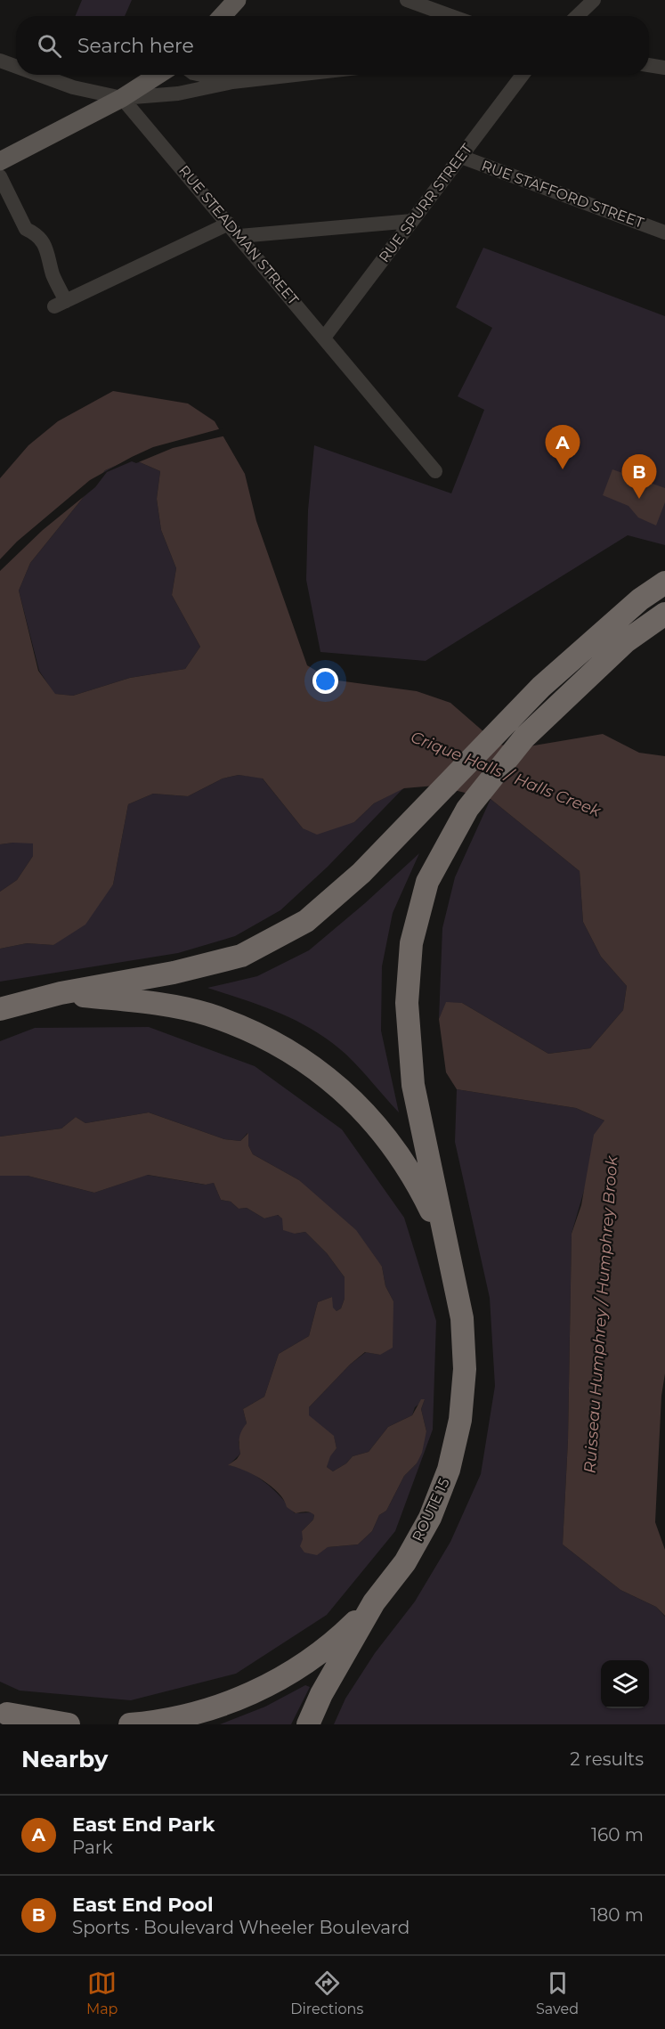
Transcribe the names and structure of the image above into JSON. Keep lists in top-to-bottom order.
{
  "streets": {
    "highway": ["ROUTE 15"],
    "street": ["RUE STAFFORD STREET", "RUE SPURR STREET", "RUE STEADMAN STREET"]
  },
  "crossings": [
    ["RUE STAFFORD STREET", "RUE SPURR STREET"],
    ["RUE SPURR STREET", "RUE STEADMAN STREET"]
  ],
  "water": ["Crique Halls / Halls Creek", "Ruisseau Humphrey / Humphrey Brook"],
  "page": {
    "search": "Search here",
    "pins": ["A", "B"],
    "heading": ["Nearby", "2 results"],
    "list": [
      {
        "mark": "A",
        "name": "East End Park",
        "note": "Park",
        "value": "160 m"
      },
      {
        "mark": "B",
        "name": "East End Pool",
        "note": "Sports · Boulevard Wheeler Boulevard",
        "value": "180 m"
      }
    ],
    "nav": ["Map", "Directions", "Saved"]
  }
}
